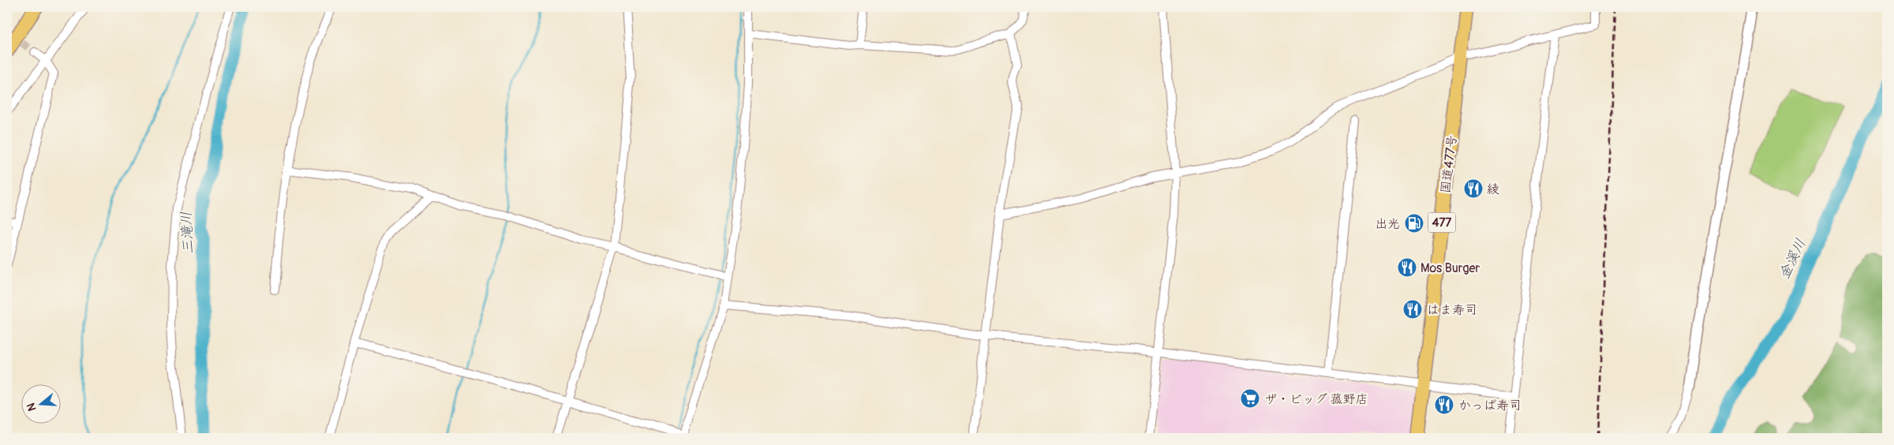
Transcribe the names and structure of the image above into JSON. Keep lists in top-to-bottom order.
{
  "streets": {
    "highway": ["国道477号", "477"]
  },
  "water": ["三滝川", "金溪川"],
  "places": {
    "restaurant": [
      "綾",
      "Mos Burger",
      "はま寿司",
      "かっぱ寿司"
    ],
    "fuel station": ["出光"],
    "supermarket": ["ザ・ビッグ 菰野店"]
  },
  "north": "left"
}
